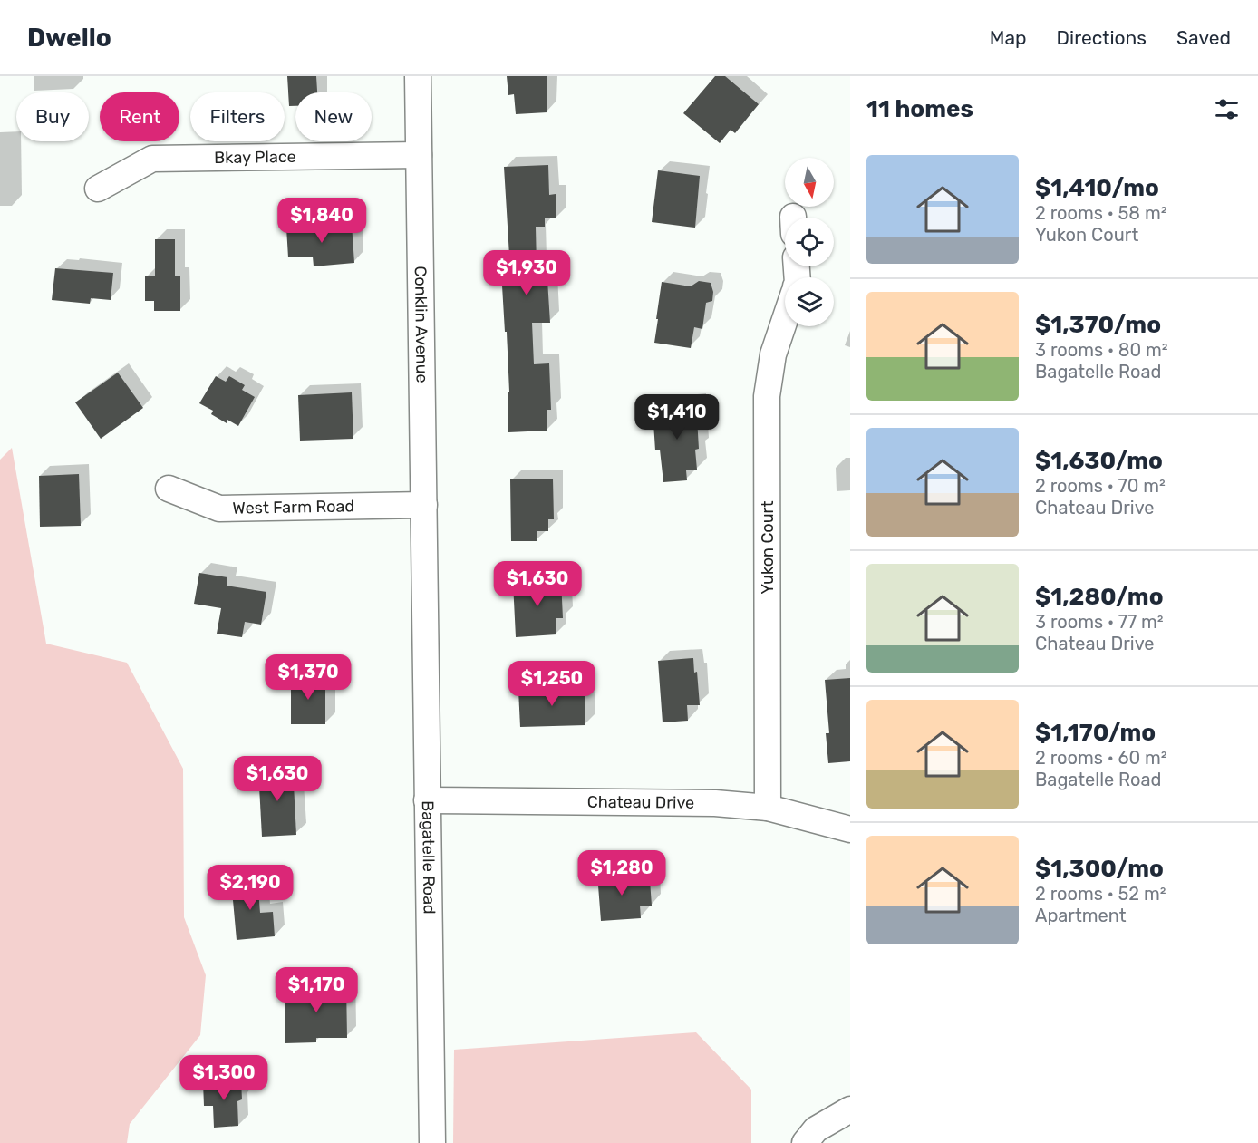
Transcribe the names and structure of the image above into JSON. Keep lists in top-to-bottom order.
{
  "streets": {
    "street": [
      "Bkay Place",
      "Conklin Avenue",
      "West Farm Road",
      "Yukon Court",
      "Chateau Drive",
      "Bagatelle Road"
    ]
  },
  "crossings": [
    ["Bkay Place", "Conklin Avenue"],
    ["Conklin Avenue", "West Farm Road"],
    ["Conklin Avenue", "Bagatelle Road"],
    ["Yukon Court", "Chateau Drive"],
    ["Chateau Drive", "Bagatelle Road"]
  ],
  "north": "bottom",
  "page": {
    "header": "Dwello",
    "nav": ["Map", "Directions", "Saved"],
    "heading": "11 homes",
    "chip": [
      "Buy",
      "Rent",
      "Filters",
      "New"
    ],
    "list": [
      {
        "name": "$1,410/mo",
        "note": "2 rooms · 58 m² · Yukon Court"
      },
      {
        "name": "$1,370/mo",
        "note": "3 rooms · 80 m² · Bagatelle Road"
      },
      {
        "name": "$1,630/mo",
        "note": "2 rooms · 70 m² · Chateau Drive"
      },
      {
        "name": "$1,280/mo",
        "note": "3 rooms · 77 m² · Chateau Drive"
      },
      {
        "name": "$1,170/mo",
        "note": "2 rooms · 60 m² · Bagatelle Road"
      },
      {
        "name": "$1,300/mo",
        "note": "2 rooms · 52 m² · Apartment"
      }
    ],
    "price": [
      "$1,840",
      "$1,930",
      "$1,410",
      "$1,630",
      "$1,370",
      "$1,250",
      "$1,630",
      "$1,280",
      "$2,190",
      "$1,170",
      "$1,300"
    ]
  }
}
